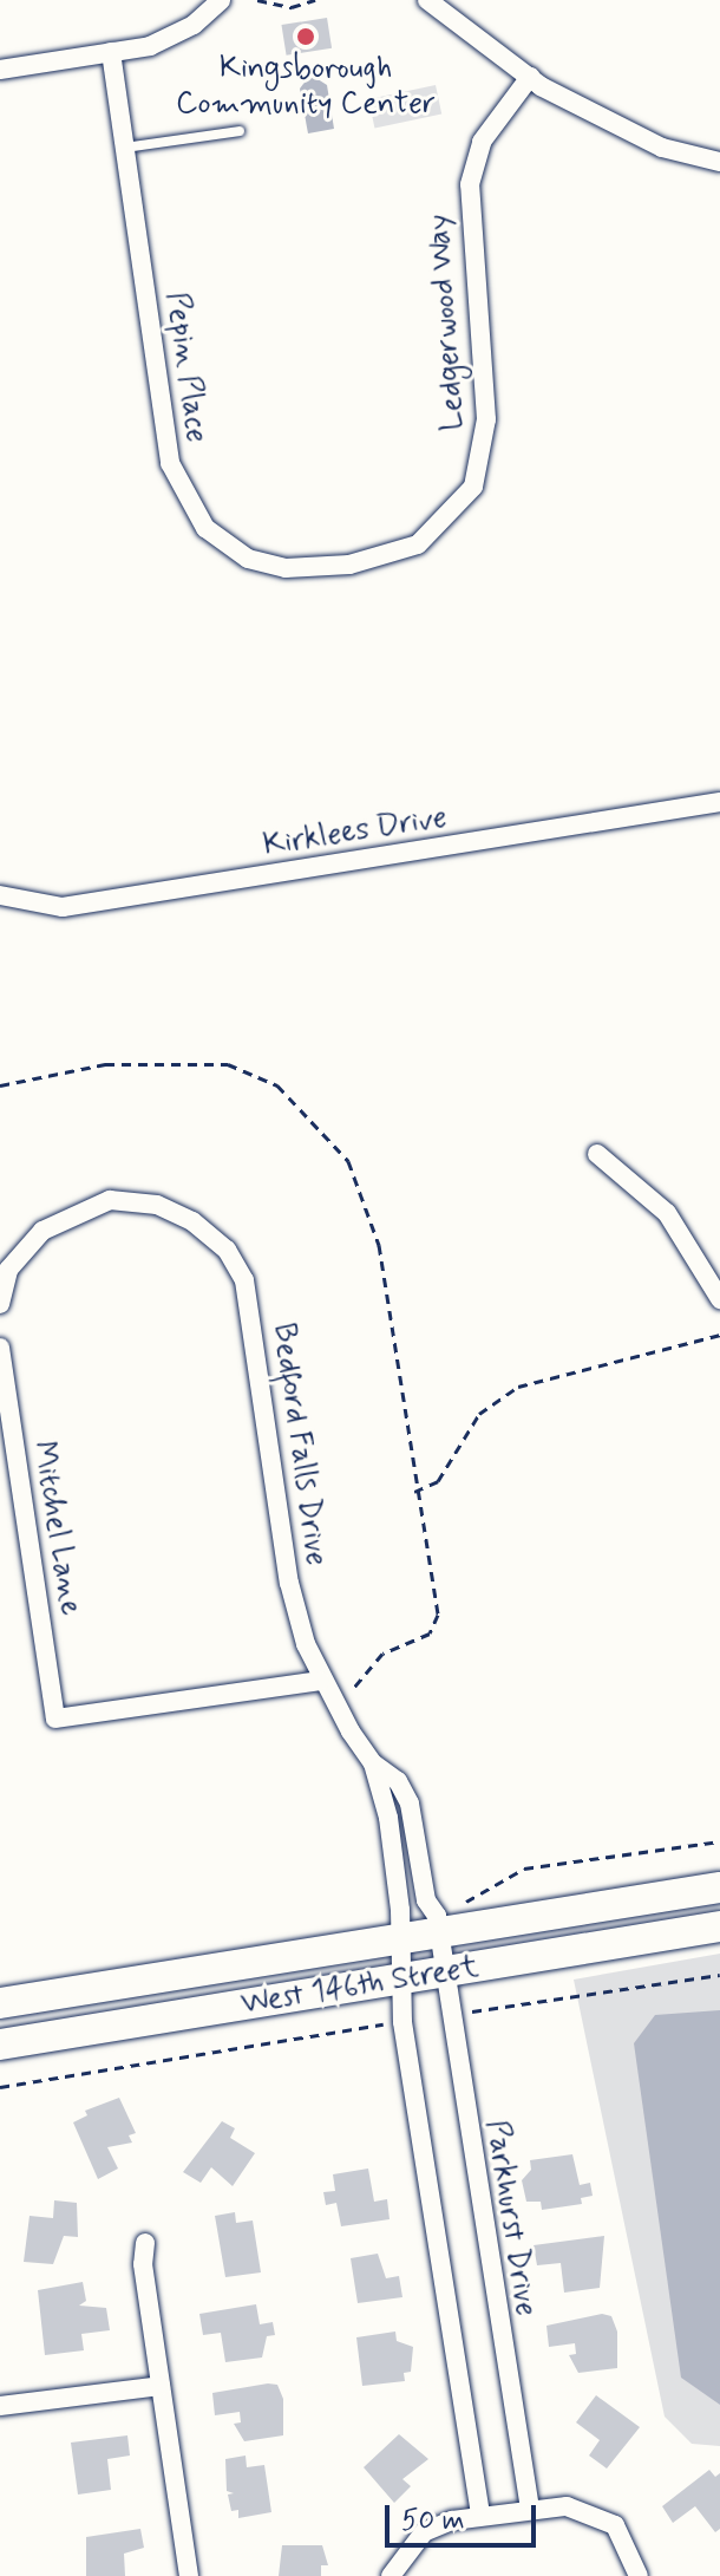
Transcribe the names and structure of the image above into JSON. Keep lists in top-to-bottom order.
{
  "streets": {
    "main road": ["West 146th Street"],
    "street": [
      "Ledgerwood Way",
      "Pepin Place",
      "Kirklees Drive",
      "Bedford Falls Drive",
      "Mitchel Lane",
      "Parkhurst Drive"
    ]
  },
  "crossings": [
    ["Ledgerwood Way", "Pepin Place"],
    ["Bedford Falls Drive", "Mitchel Lane"],
    ["Bedford Falls Drive", "West 146th Street"],
    ["Bedford Falls Drive", "Parkhurst Drive"],
    ["West 146th Street", "Parkhurst Drive"]
  ],
  "places": ["Kingsborough Community Center"],
  "scale_bar": "50 m"
}
